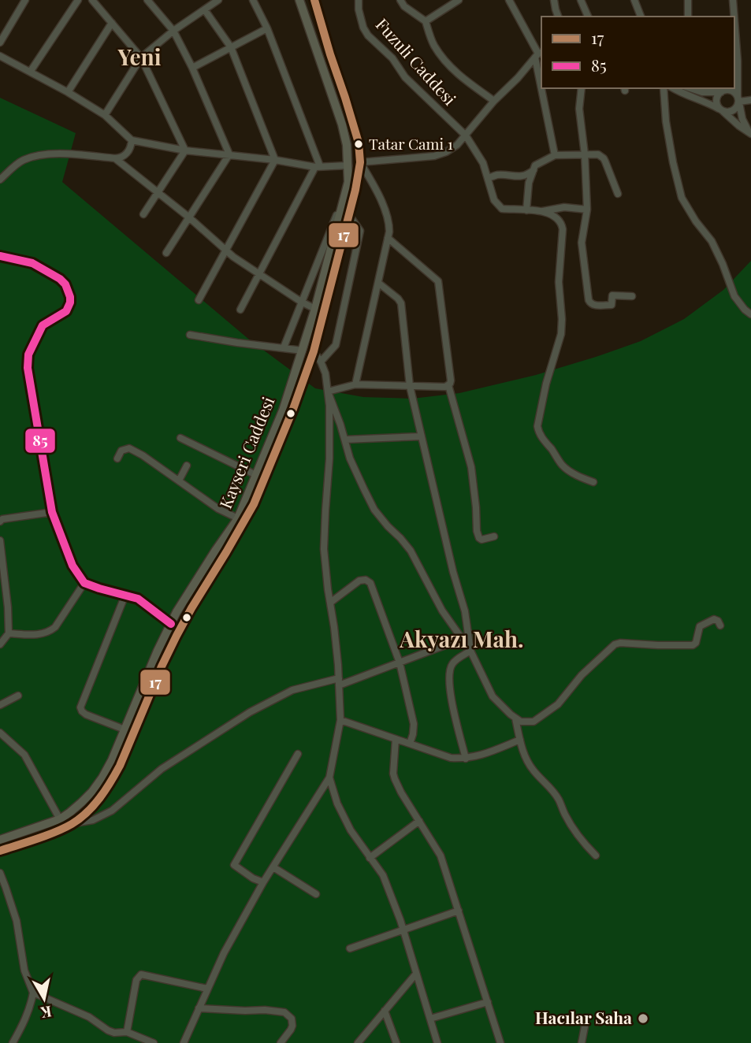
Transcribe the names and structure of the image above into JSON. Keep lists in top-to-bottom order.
{
  "streets": {
    "main road": ["Kayseri Caddesi"],
    "street": ["Fuzuli Caddesi"]
  },
  "districts": ["Yeni", "Akyazı Mah."],
  "places": ["Tatar Cami 1", "Hacılar Saha"],
  "lines": ["transit line 17", "transit line 85"],
  "legend": ["17", "85"],
  "north": "bottom"
}
